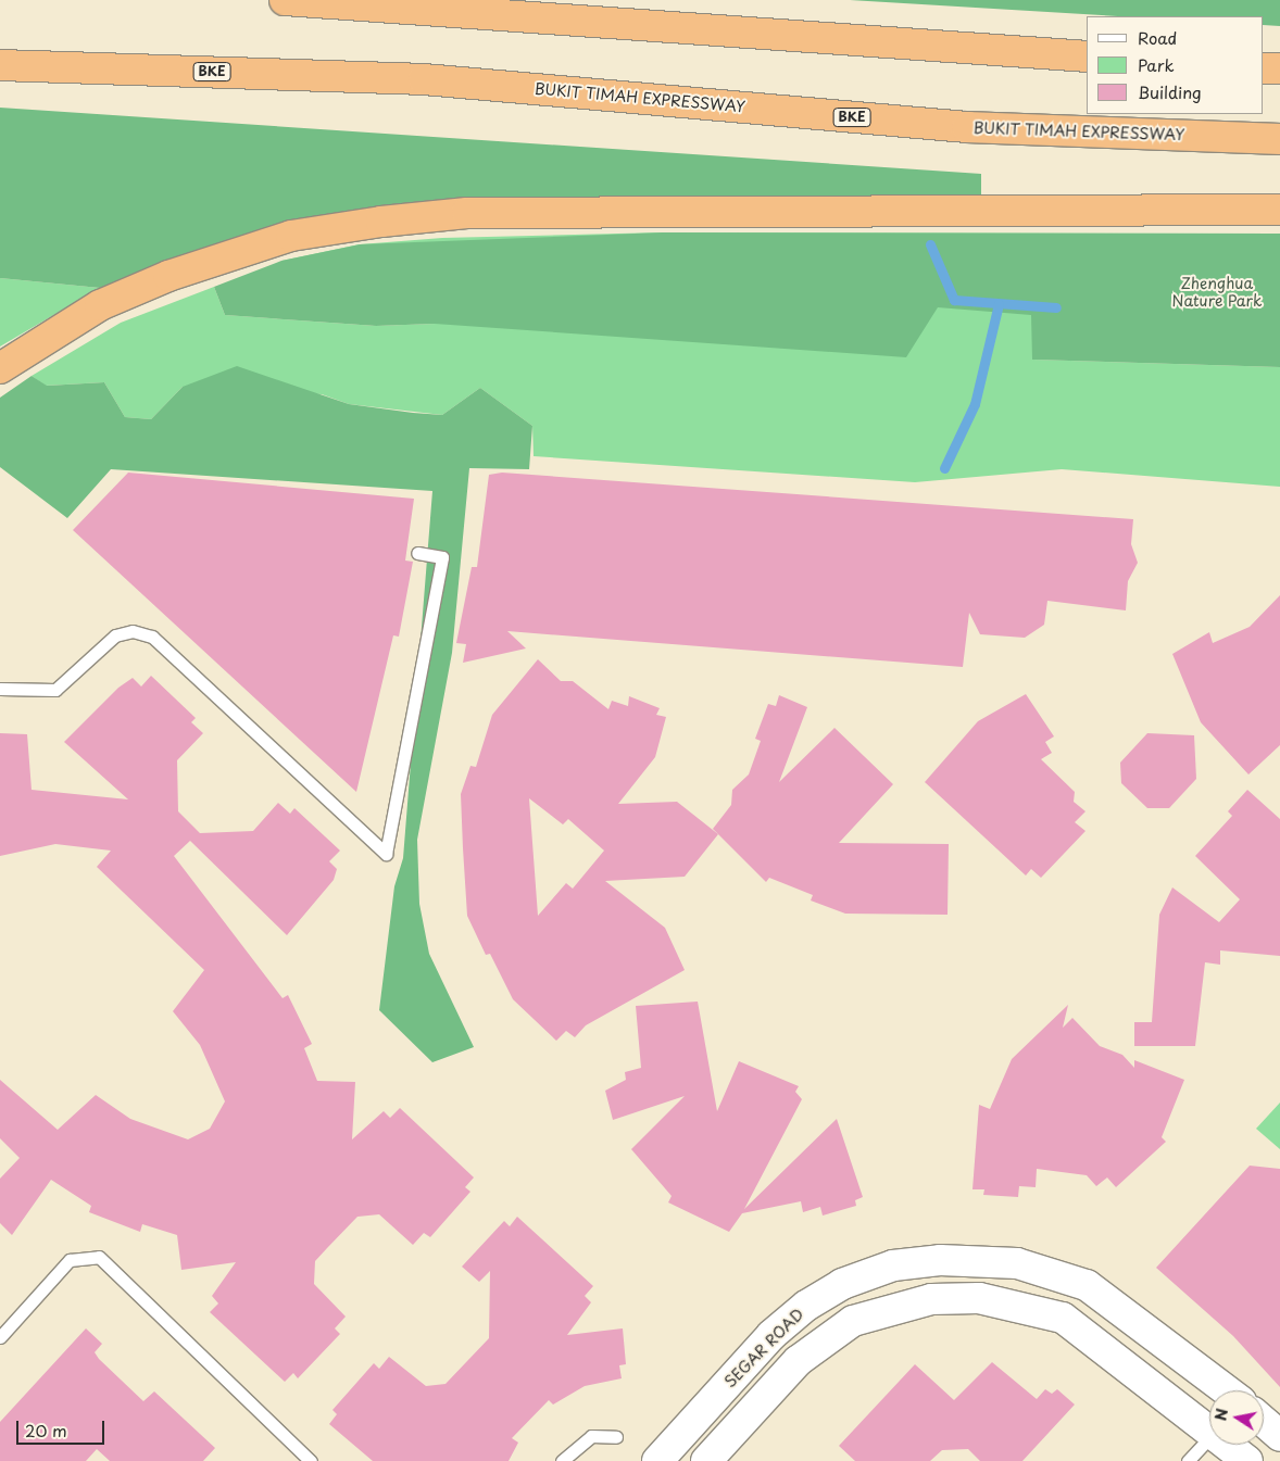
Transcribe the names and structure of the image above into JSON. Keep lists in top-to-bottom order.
{
  "streets": {
    "highway": ["BKE", "BUKIT TIMAH EXPRESSWAY"],
    "street": ["SEGAR ROAD"]
  },
  "parks": ["Zhenghua Nature Park"],
  "legend": ["Road", "Park", "Building"],
  "scale_bar": "20 m",
  "north": "left"
}
